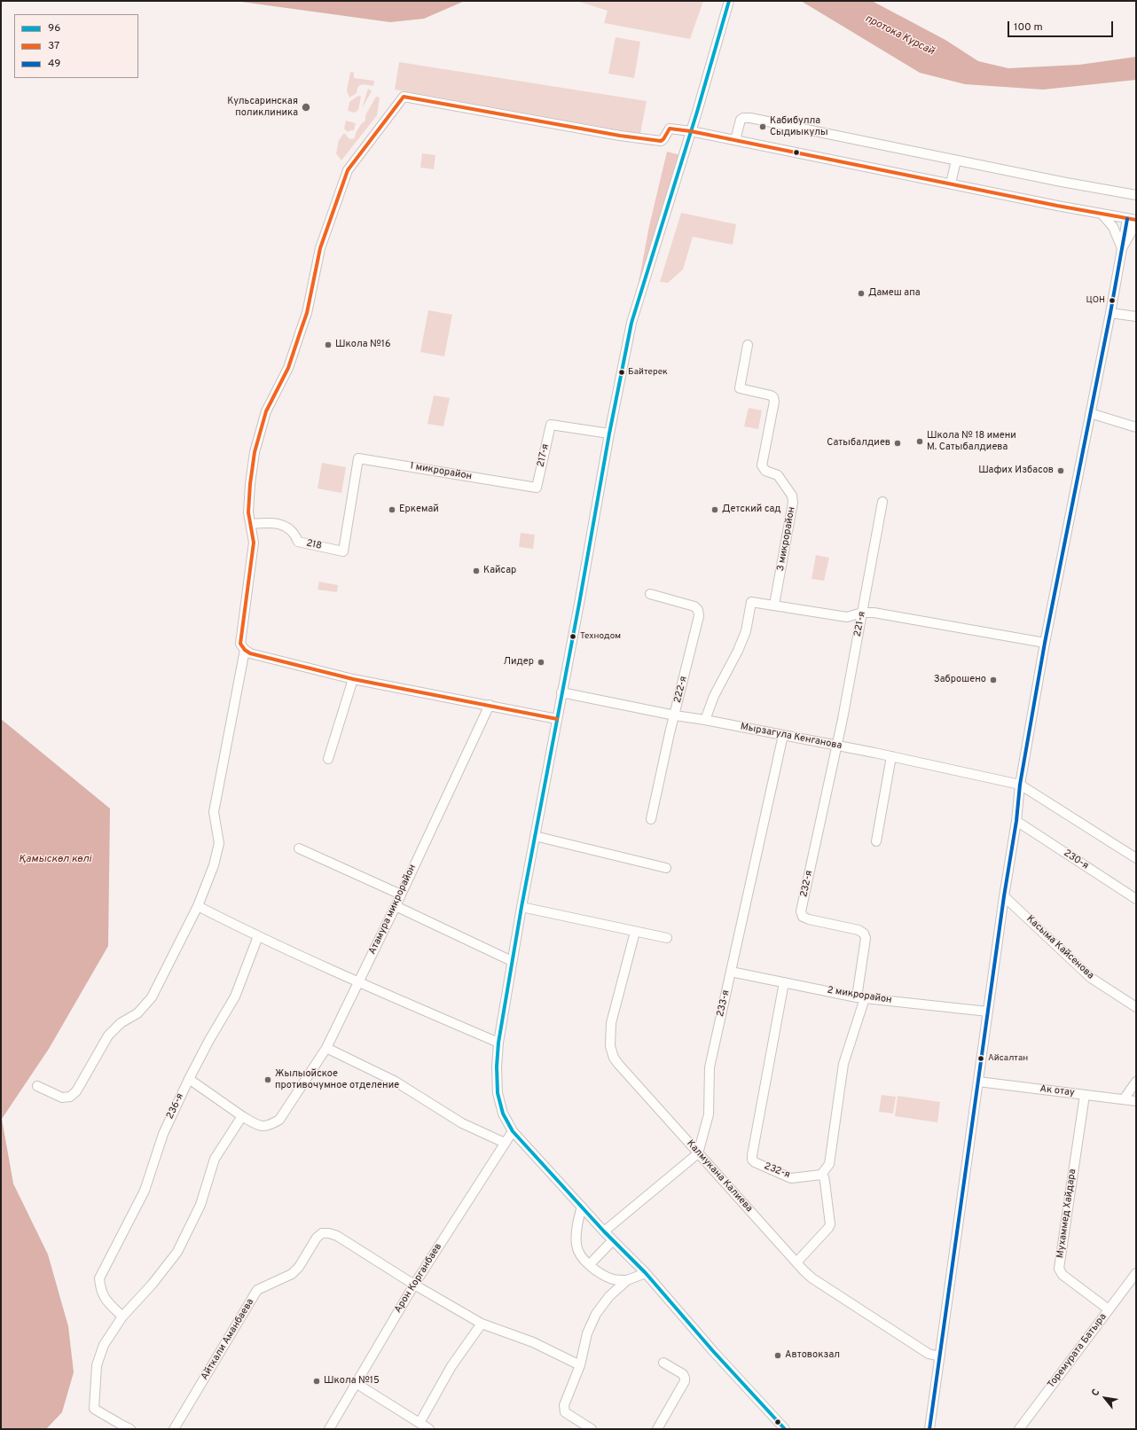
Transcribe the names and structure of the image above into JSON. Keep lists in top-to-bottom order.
{
  "streets": {
    "street": [
      "217-я",
      "1 микрорайон",
      "3 микрорайон",
      "218",
      "221-я",
      "222-я",
      "Мырзагула Кенганова",
      "230-я",
      "232-я",
      "Атамура микрорайон",
      "Касыма Кайсенова",
      "2 микрорайон",
      "233-я",
      "Ак отау",
      "236-я",
      "Калмукана Калиева",
      "Мухаммед Хайдара",
      "Арон Корганбаев",
      "Айткали Аманбаева",
      "Торемурата Батыра"
    ]
  },
  "crossings": [
    ["217-я", "1 микрорайон"],
    ["1 микрорайон", "218"],
    ["221-я", "Мырзагула Кенганова"],
    ["221-я", "232-я"],
    ["222-я", "Мырзагула Кенганова"],
    ["Мырзагула Кенганова", "232-я"],
    ["Мырзагула Кенганова", "233-я"],
    ["232-я", "2 микрорайон"],
    ["Атамура микрорайон", "236-я"],
    ["2 микрорайон", "233-я"],
    ["233-я", "Калмукана Калиева"],
    ["Ак отау", "Мухаммед Хайдара"],
    ["Мухаммед Хайдара", "Торемурата Батыра"],
    ["Арон Корганбаев", "Айткали Аманбаева"]
  ],
  "water": ["протока Курсай", "Қамыскөл көлі"],
  "places": [
    "Кульсаринская поликлиника",
    "Кабибулла Сыдиыкулы",
    "Дамеш апа",
    "ЦОН",
    "Школа №16",
    "Байтерек",
    "Школа № 18 имени М. Сатыбалдиева",
    "Сатыбалдиев",
    "Шафих Избасов",
    "Еркемай",
    "Детский сад",
    "Кайсар",
    "Технодом",
    "Лидер",
    "Заброшено",
    "Айсалтан",
    "Жылыойское противочумное отделение",
    "Автовокзал",
    "Школа №15"
  ],
  "lines": ["transit line 96", "transit line 37", "transit line 49"],
  "legend": ["96", "37", "49"],
  "scale_bar": "100 m",
  "north": "top left"
}
